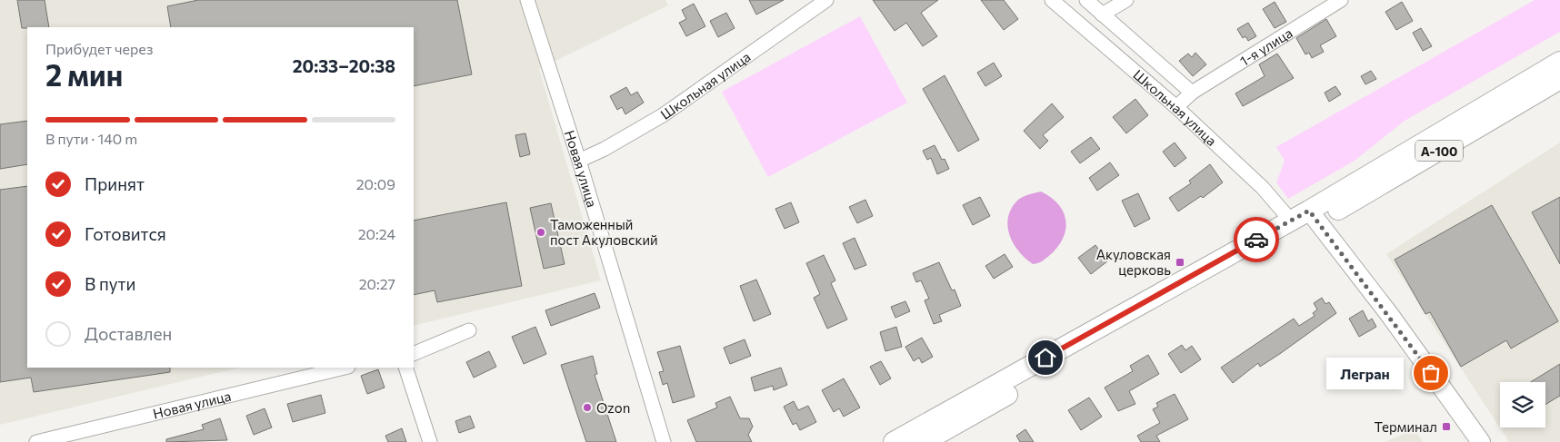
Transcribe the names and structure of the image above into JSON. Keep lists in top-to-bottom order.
{
  "streets": {
    "main road": ["А-100"],
    "street": ["1-я улица", "Школьная улица", "Новая улица"]
  },
  "crossings": [
    ["1-я улица", "Школьная улица"],
    ["Школьная улица", "А-100"],
    ["Школьная улица", "Новая улица"]
  ],
  "places": {
    "other": ["Таможенный пост Акуловский", "Легран", "Ozon"],
    "transit": ["Акуловская церковь", "Терминал"]
  },
  "page": {
    "heading": ["2 мин", "Прибудет через", "20:33–20:38"],
    "bar": "В пути · 140 m",
    "list": [
      ["Принят", "20:09"],
      ["Готовится", "20:24"],
      ["В пути", "20:27"],
      "Доставлен"
    ],
    "bubble": "Легран"
  }
}
